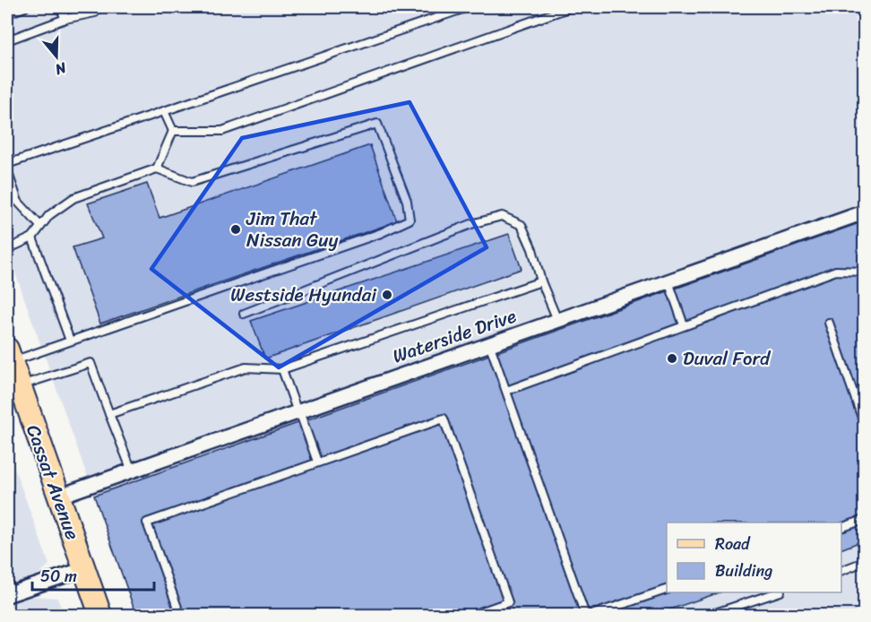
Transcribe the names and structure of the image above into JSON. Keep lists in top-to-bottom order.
{
  "streets": {
    "main road": ["Cassat Avenue"],
    "street": ["Waterside Drive"]
  },
  "crossings": [
    ["Waterside Drive", "Cassat Avenue"]
  ],
  "places": ["Jim That Nissan Guy", "Westside Hyundai", "Duval Ford"],
  "legend": ["Road", "Building"],
  "scale_bar": "50 m",
  "north": "bottom"
}
